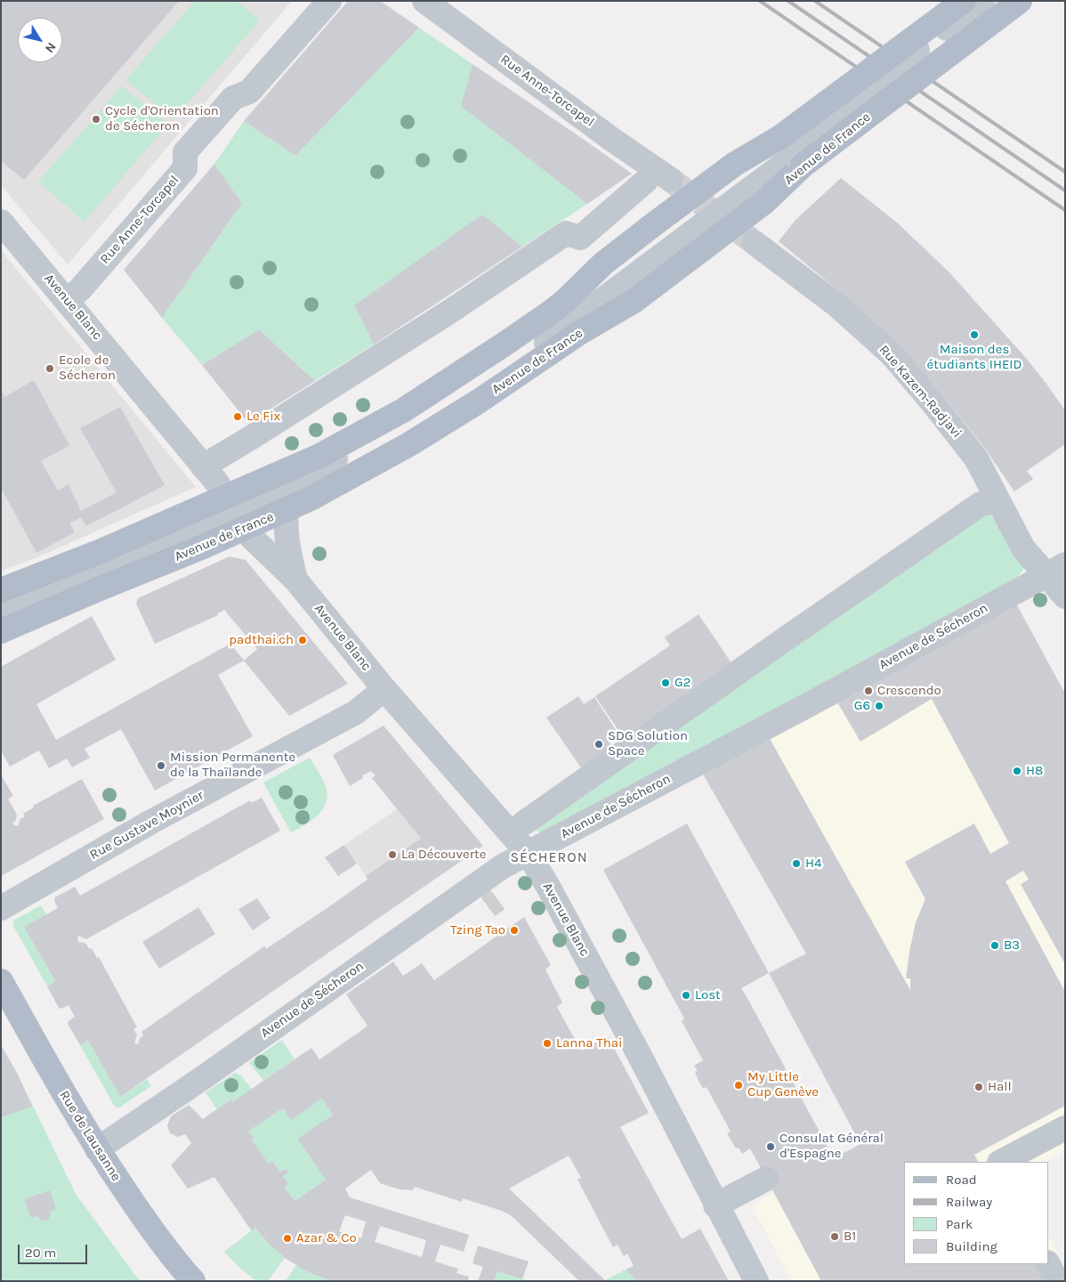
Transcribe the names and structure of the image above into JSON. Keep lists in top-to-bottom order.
{
  "streets": {
    "main road": ["Avenue de France", "Rue de Lausanne"],
    "street": [
      "Rue Anne-Torcapel",
      "Avenue Blanc",
      "Rue Kazem-Radjavi",
      "Avenue de Sécheron",
      "Rue Gustave Moynier"
    ]
  },
  "crossings": [
    ["Rue Anne-Torcapel", "Avenue Blanc"],
    ["Avenue de France", "Avenue Blanc"],
    ["Avenue Blanc", "Avenue de Sécheron"],
    ["Avenue Blanc", "Rue Gustave Moynier"],
    ["Rue Kazem-Radjavi", "Avenue de Sécheron"],
    ["Avenue de Sécheron", "Rue de Lausanne"]
  ],
  "districts": ["SÉCHERON"],
  "places": [
    "Cycle d'Orientation de Sécheron",
    "Maison des étudiants IHEID",
    "Ecole de Sécheron",
    "Le Fix",
    "padthai.ch",
    "G2",
    "Crescendo",
    "G6",
    "SDG Solution Space",
    "Mission Permanente de la Thaïlande",
    "H8",
    "La Découverte",
    "H4",
    "Tzing Tao",
    "B3",
    "Lost",
    "Lanna Thai",
    "My Little Cup Genève",
    "Hall",
    "Consulat Général d'Espagne",
    "B1",
    "Azar & Co"
  ],
  "legend": [
    "Road",
    "Railway",
    "Park",
    "Building"
  ],
  "scale_bar": "20 m",
  "north": "bottom right"
}
